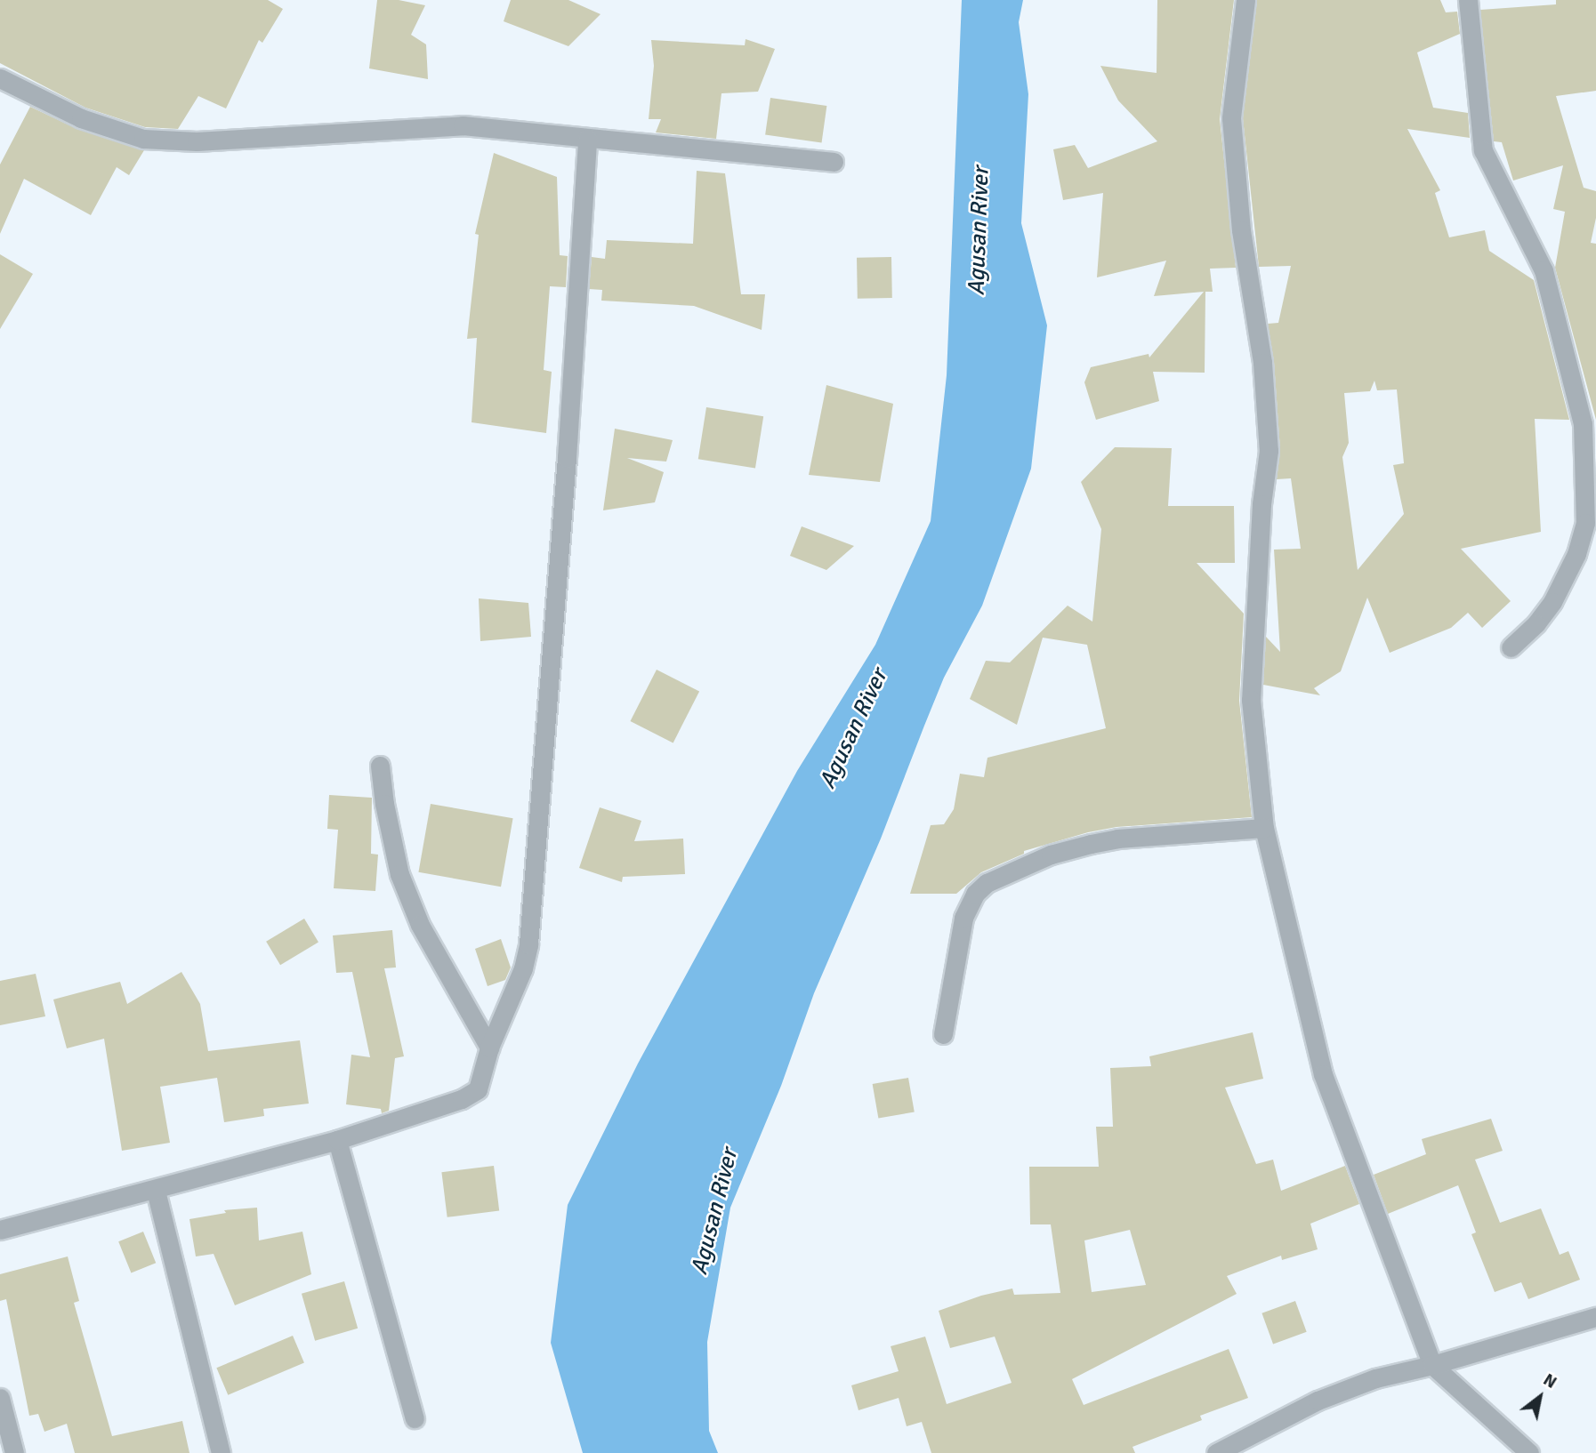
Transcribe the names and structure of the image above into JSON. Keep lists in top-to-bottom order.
{
  "water": ["Agusan River"],
  "north": "top right"
}
